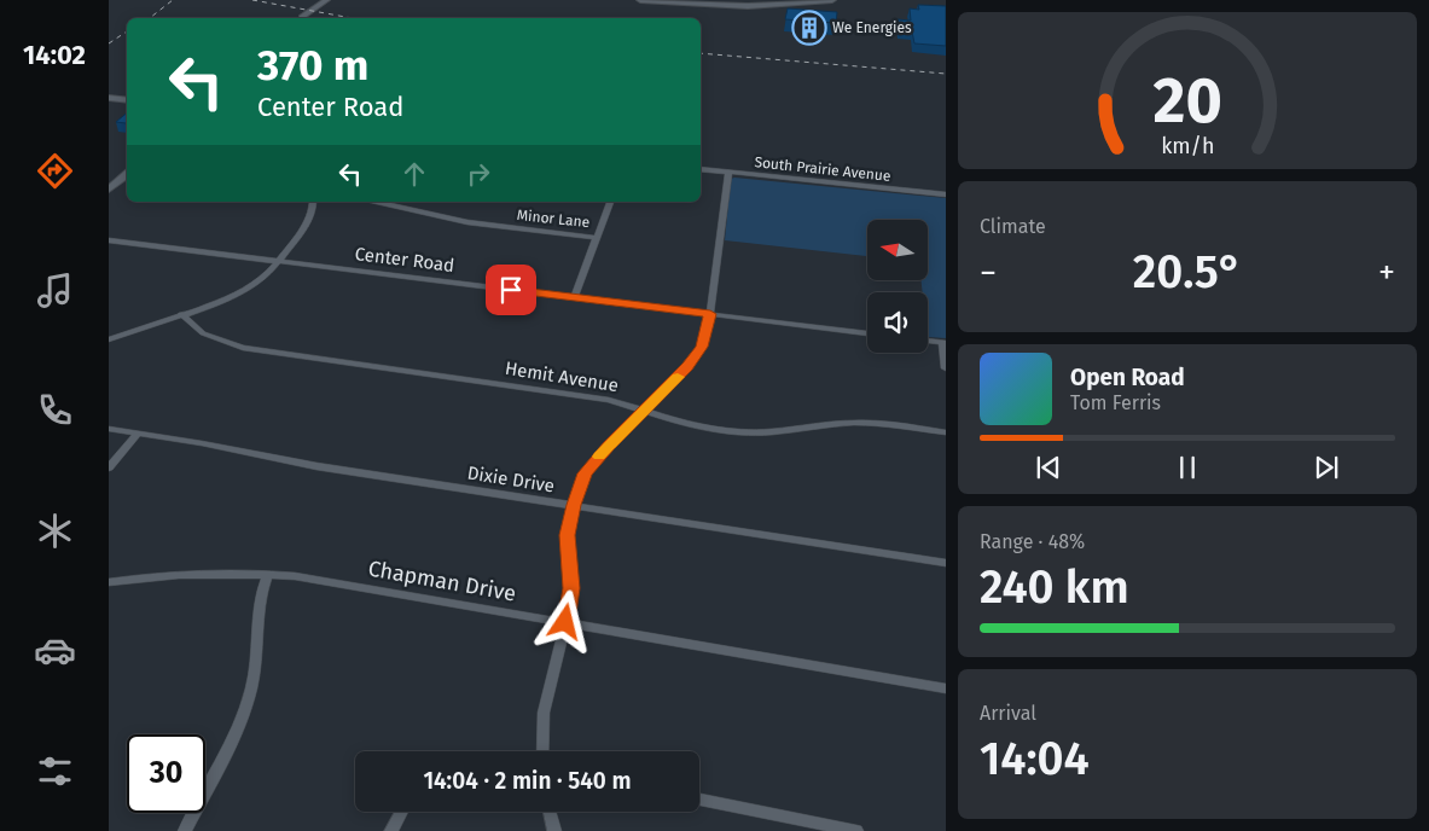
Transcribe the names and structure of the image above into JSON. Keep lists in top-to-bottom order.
{
  "streets": {
    "street": [
      "South Prairie Avenue",
      "Minor Lane",
      "Center Road",
      "Hemit Avenue",
      "Dixie Drive",
      "Chapman Drive"
    ]
  },
  "places": {
    "building": ["We Energies"]
  },
  "north": "left",
  "page": {
    "tabs": "14:02",
    "turn": ["370 m", "Center Road"],
    "tile": [
      "Climate",
      ["Range · 48%", "240 km"],
      ["Arrival", "14:04"]
    ],
    "heat": ["−", "20.5°", "+"],
    "song": ["Open Road", "Tom Ferris"],
    "limit": "30",
    "trip": "14:04 · 2 min · 540 m",
    "gauge": ["20", "km/h"]
  }
}
